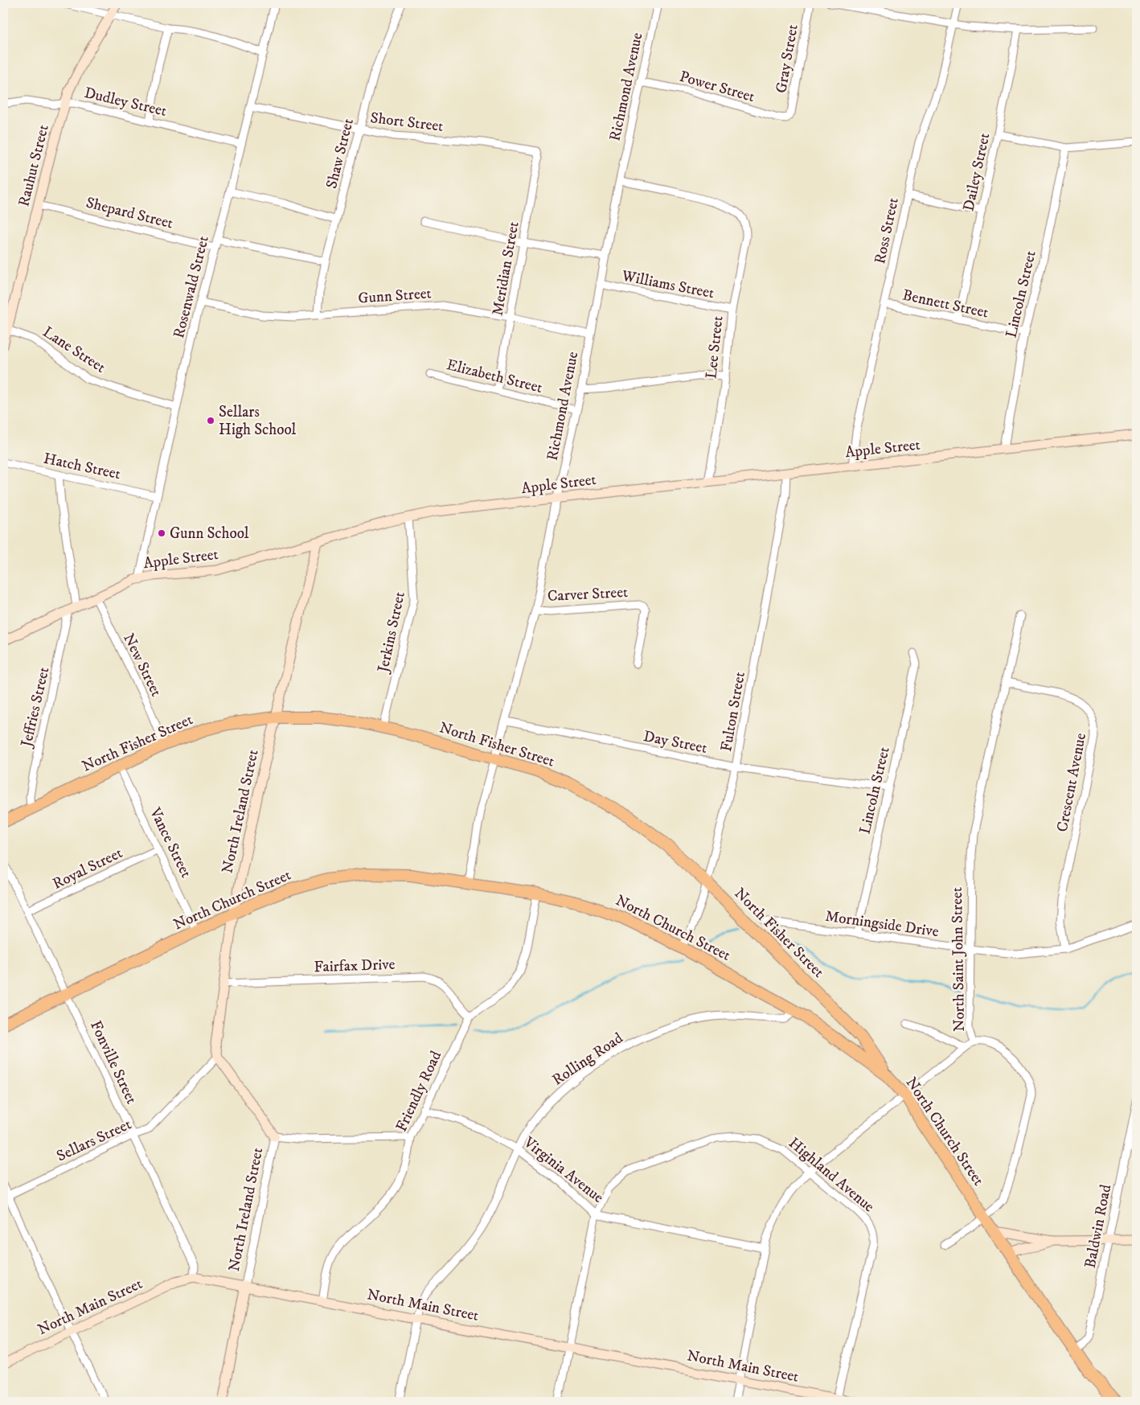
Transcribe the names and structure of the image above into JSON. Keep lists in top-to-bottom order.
{
  "streets": {
    "main road": ["North Fisher Street", "North Church Street"],
    "street": [
      "Gray Street",
      "Richmond Avenue",
      "Power Street",
      "Dudley Street",
      "Short Street",
      "Shaw Street",
      "Rauhut Street",
      "Dailey Street",
      "Shepard Street",
      "Ross Street",
      "Meridian Street",
      "Williams Street",
      "Rosenwald Street",
      "Lincoln Street",
      "Gunn Street",
      "Bennett Street",
      "Lee Street",
      "Lane Street",
      "Elizabeth Street",
      "Apple Street",
      "Hatch Street",
      "Carver Street",
      "Jerkins Street",
      "New Street",
      "Jeffries Street",
      "Fulton Street",
      "Day Street",
      "Crescent Avenue",
      "North Ireland Street",
      "Vance Street",
      "Royal Street",
      "Morningside Drive",
      "North Saint John Street",
      "Fairfax Drive",
      "Rolling Road",
      "Fonville Street",
      "Friendly Road",
      "Sellars Street",
      "Virginia Avenue",
      "Highland Avenue",
      "Baldwin Road",
      "North Main Street"
    ]
  },
  "crossings": [
    ["Gray Street", "Power Street"],
    ["Richmond Avenue", "Power Street"],
    ["Richmond Avenue", "Williams Street"],
    ["Richmond Avenue", "Gunn Street"],
    ["Richmond Avenue", "Lee Street"],
    ["Richmond Avenue", "Elizabeth Street"],
    ["Richmond Avenue", "Apple Street"],
    ["Richmond Avenue", "Carver Street"],
    ["Richmond Avenue", "Day Street"],
    ["Richmond Avenue", "North Fisher Street"],
    ["Richmond Avenue", "North Church Street"],
    ["Dudley Street", "Rauhut Street"],
    ["Dudley Street", "Rosenwald Street"],
    ["Short Street", "Shaw Street"],
    ["Short Street", "Meridian Street"],
    ["Short Street", "Rosenwald Street"],
    ["Shaw Street", "Gunn Street"],
    ["Rauhut Street", "Shepard Street"],
    ["Rauhut Street", "Lane Street"],
    ["Dailey Street", "Bennett Street"],
    ["Shepard Street", "Rosenwald Street"],
    ["Ross Street", "Bennett Street"],
    ["Ross Street", "Apple Street"],
    ["Meridian Street", "Gunn Street"],
    ["Meridian Street", "Elizabeth Street"],
    ["Williams Street", "Lee Street"],
    ["Rosenwald Street", "Gunn Street"],
    ["Rosenwald Street", "Lane Street"],
    ["Rosenwald Street", "Apple Street"],
    ["Rosenwald Street", "Hatch Street"],
    ["Lincoln Street", "Bennett Street"],
    ["Lincoln Street", "Apple Street"],
    ["Lincoln Street", "Day Street"],
    ["Lincoln Street", "Morningside Drive"],
    ["Lee Street", "Apple Street"],
    ["Apple Street", "Jerkins Street"],
    ["Apple Street", "New Street"],
    ["Apple Street", "Jeffries Street"],
    ["Apple Street", "Fulton Street"],
    ["Apple Street", "North Ireland Street"],
    ["Hatch Street", "Jeffries Street"],
    ["Jerkins Street", "North Fisher Street"],
    ["New Street", "North Fisher Street"],
    ["Jeffries Street", "North Fisher Street"],
    ["Fulton Street", "Day Street"],
    ["Fulton Street", "North Fisher Street"],
    ["Fulton Street", "North Church Street"],
    ["North Fisher Street", "North Ireland Street"],
    ["North Fisher Street", "Vance Street"],
    ["North Fisher Street", "North Church Street"],
    ["Crescent Avenue", "Morningside Drive"],
    ["Crescent Avenue", "North Saint John Street"],
    ["North Ireland Street", "North Church Street"],
    ["North Ireland Street", "Fairfax Drive"],
    ["North Ireland Street", "Sellars Street"],
    ["North Ireland Street", "North Main Street"],
    ["Vance Street", "Royal Street"],
    ["Vance Street", "North Church Street"],
    ["Royal Street", "Fonville Street"],
    ["North Church Street", "North Saint John Street"],
    ["North Church Street", "Rolling Road"],
    ["North Church Street", "Fonville Street"],
    ["North Church Street", "Friendly Road"],
    ["North Church Street", "Baldwin Road"],
    ["Morningside Drive", "North Saint John Street"],
    ["North Saint John Street", "Virginia Avenue"],
    ["North Saint John Street", "Highland Avenue"],
    ["North Saint John Street", "North Main Street"],
    ["Fairfax Drive", "Friendly Road"],
    ["Rolling Road", "Virginia Avenue"],
    ["Rolling Road", "North Main Street"],
    ["Fonville Street", "Sellars Street"],
    ["Fonville Street", "North Main Street"],
    ["Friendly Road", "Virginia Avenue"],
    ["Friendly Road", "North Main Street"],
    ["Virginia Avenue", "Highland Avenue"],
    ["Highland Avenue", "North Main Street"]
  ],
  "places": ["Sellars High School", "Gunn School"]
}
